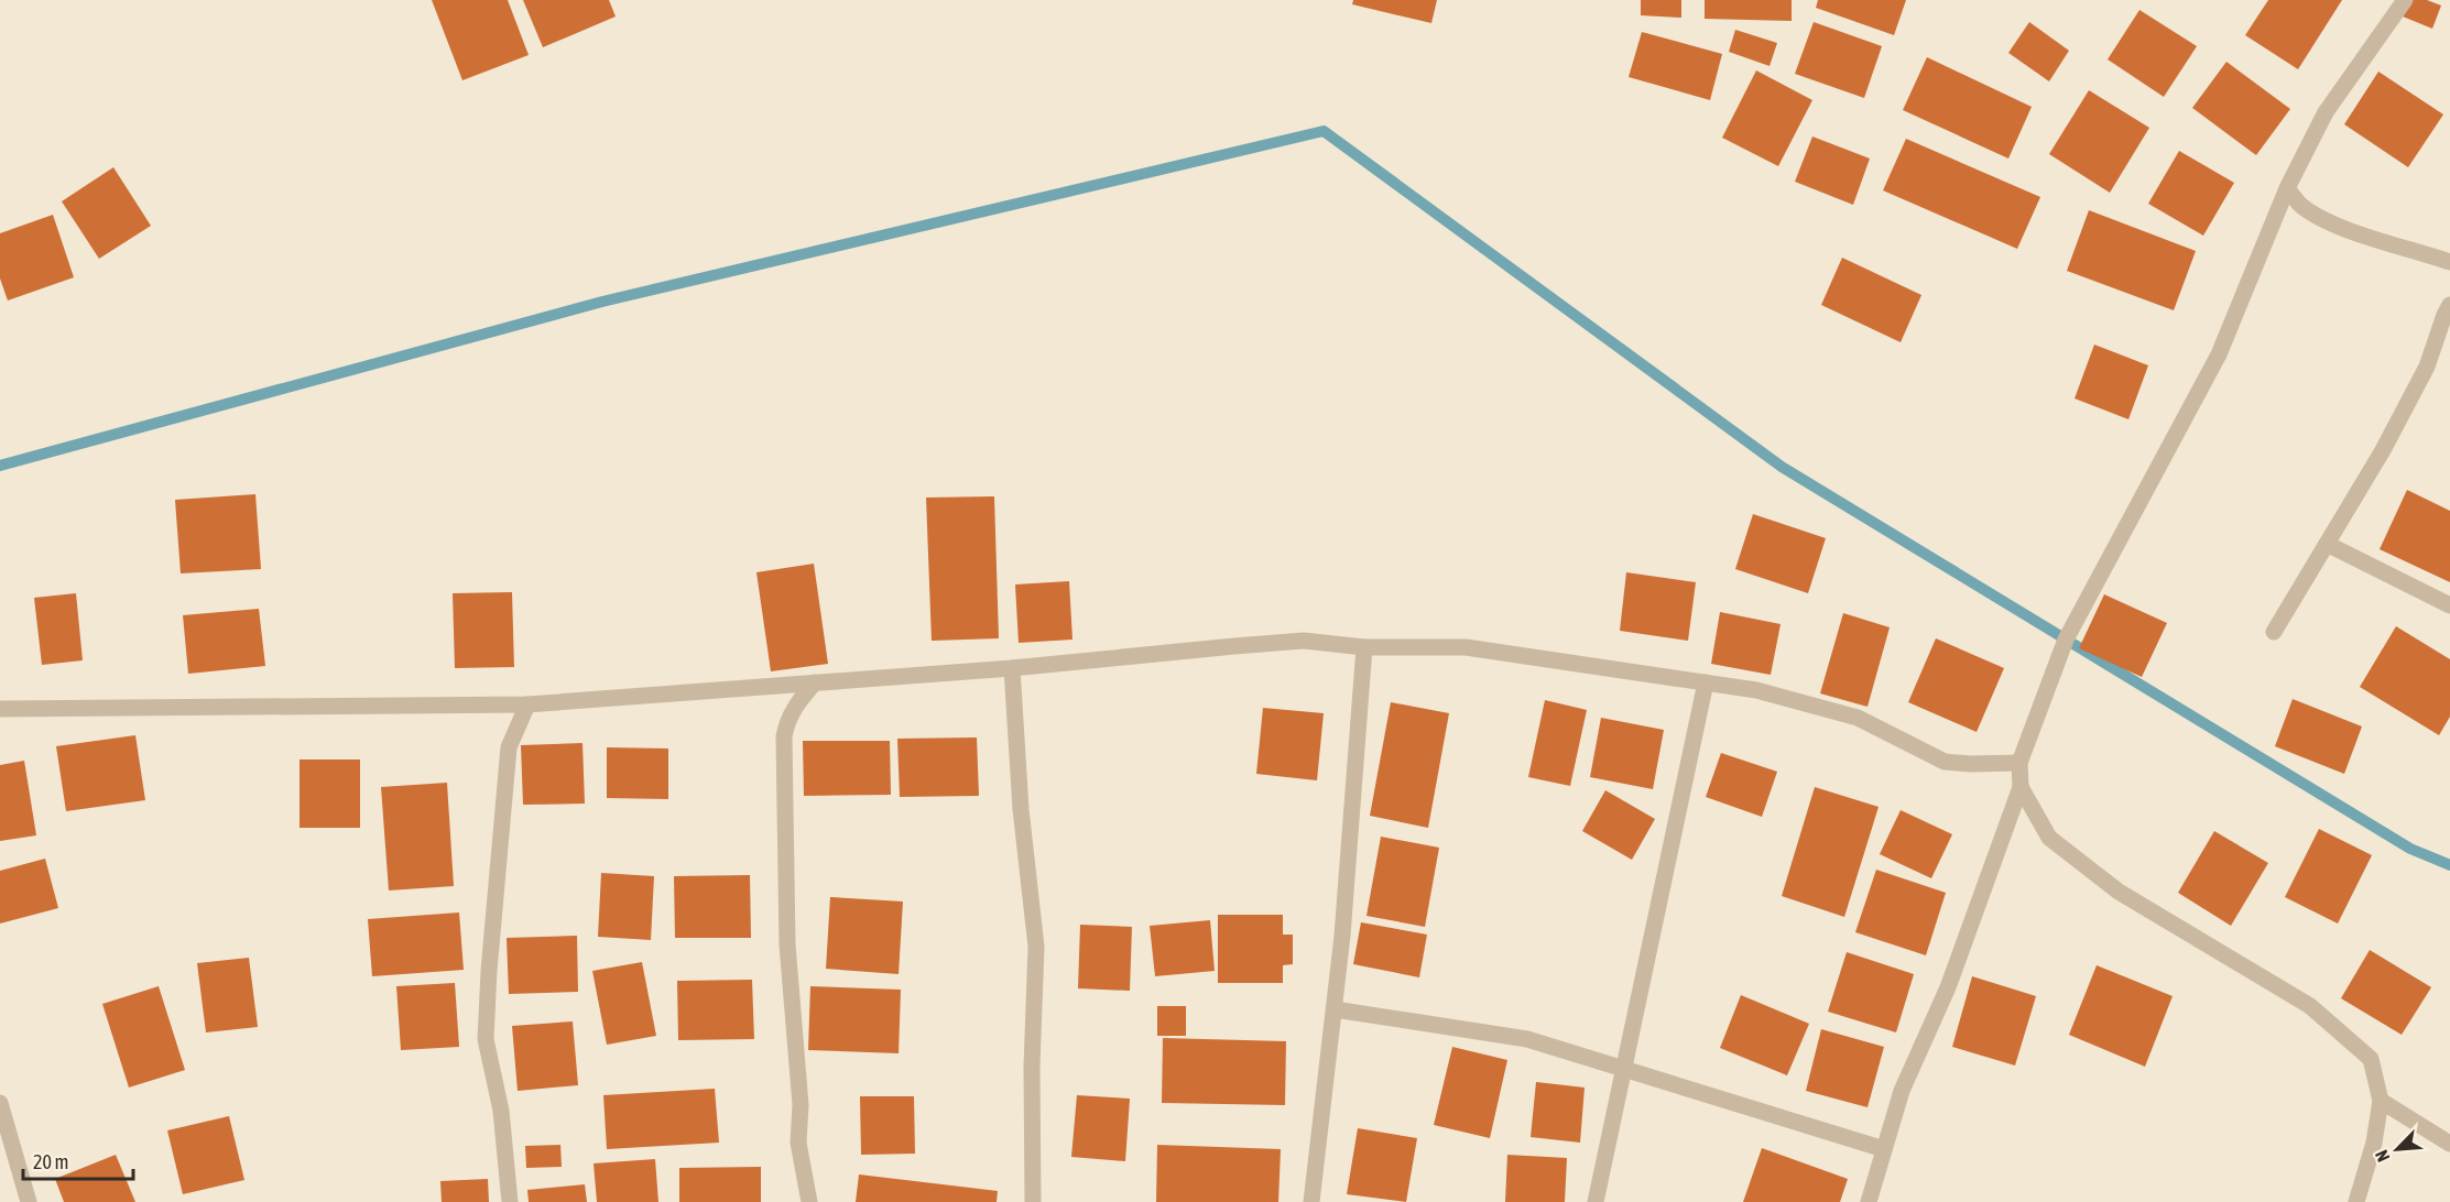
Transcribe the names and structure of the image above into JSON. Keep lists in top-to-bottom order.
{
  "scale_bar": "20 m",
  "north": "bottom left"
}
